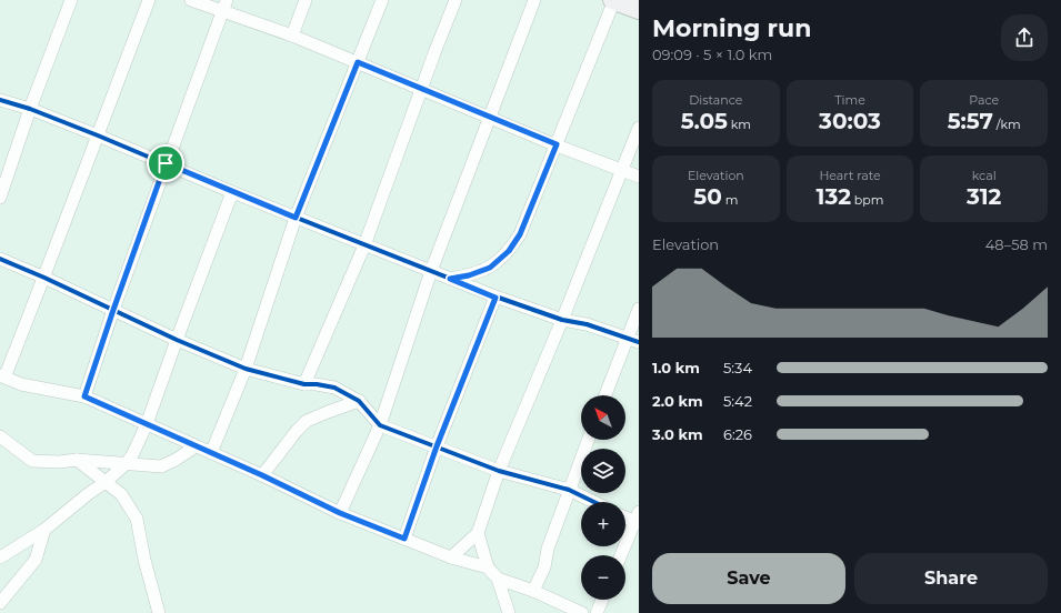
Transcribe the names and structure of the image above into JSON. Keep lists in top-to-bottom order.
{
  "north": "top left",
  "page": {
    "heading": ["Morning run", "09:09 · 5 × 1.0 km"],
    "stats": [
      ["Distance", "5.05 km"],
      ["Time", "30:03"],
      ["Pace", "5:57 /km"],
      ["Elevation", "50 m"],
      ["Heart rate", "132 bpm"],
      ["kcal", "312"]
    ],
    "chart": ["Elevation", "48–58 m"],
    "list": [
      {
        "name": "1.0 km",
        "note": "5:34"
      },
      {
        "name": "2.0 km",
        "note": "5:42"
      },
      {
        "name": "3.0 km",
        "note": "6:26"
      }
    ],
    "map_buttons": ["+", "−"],
    "buttons": ["Save", "Share"]
  }
}
